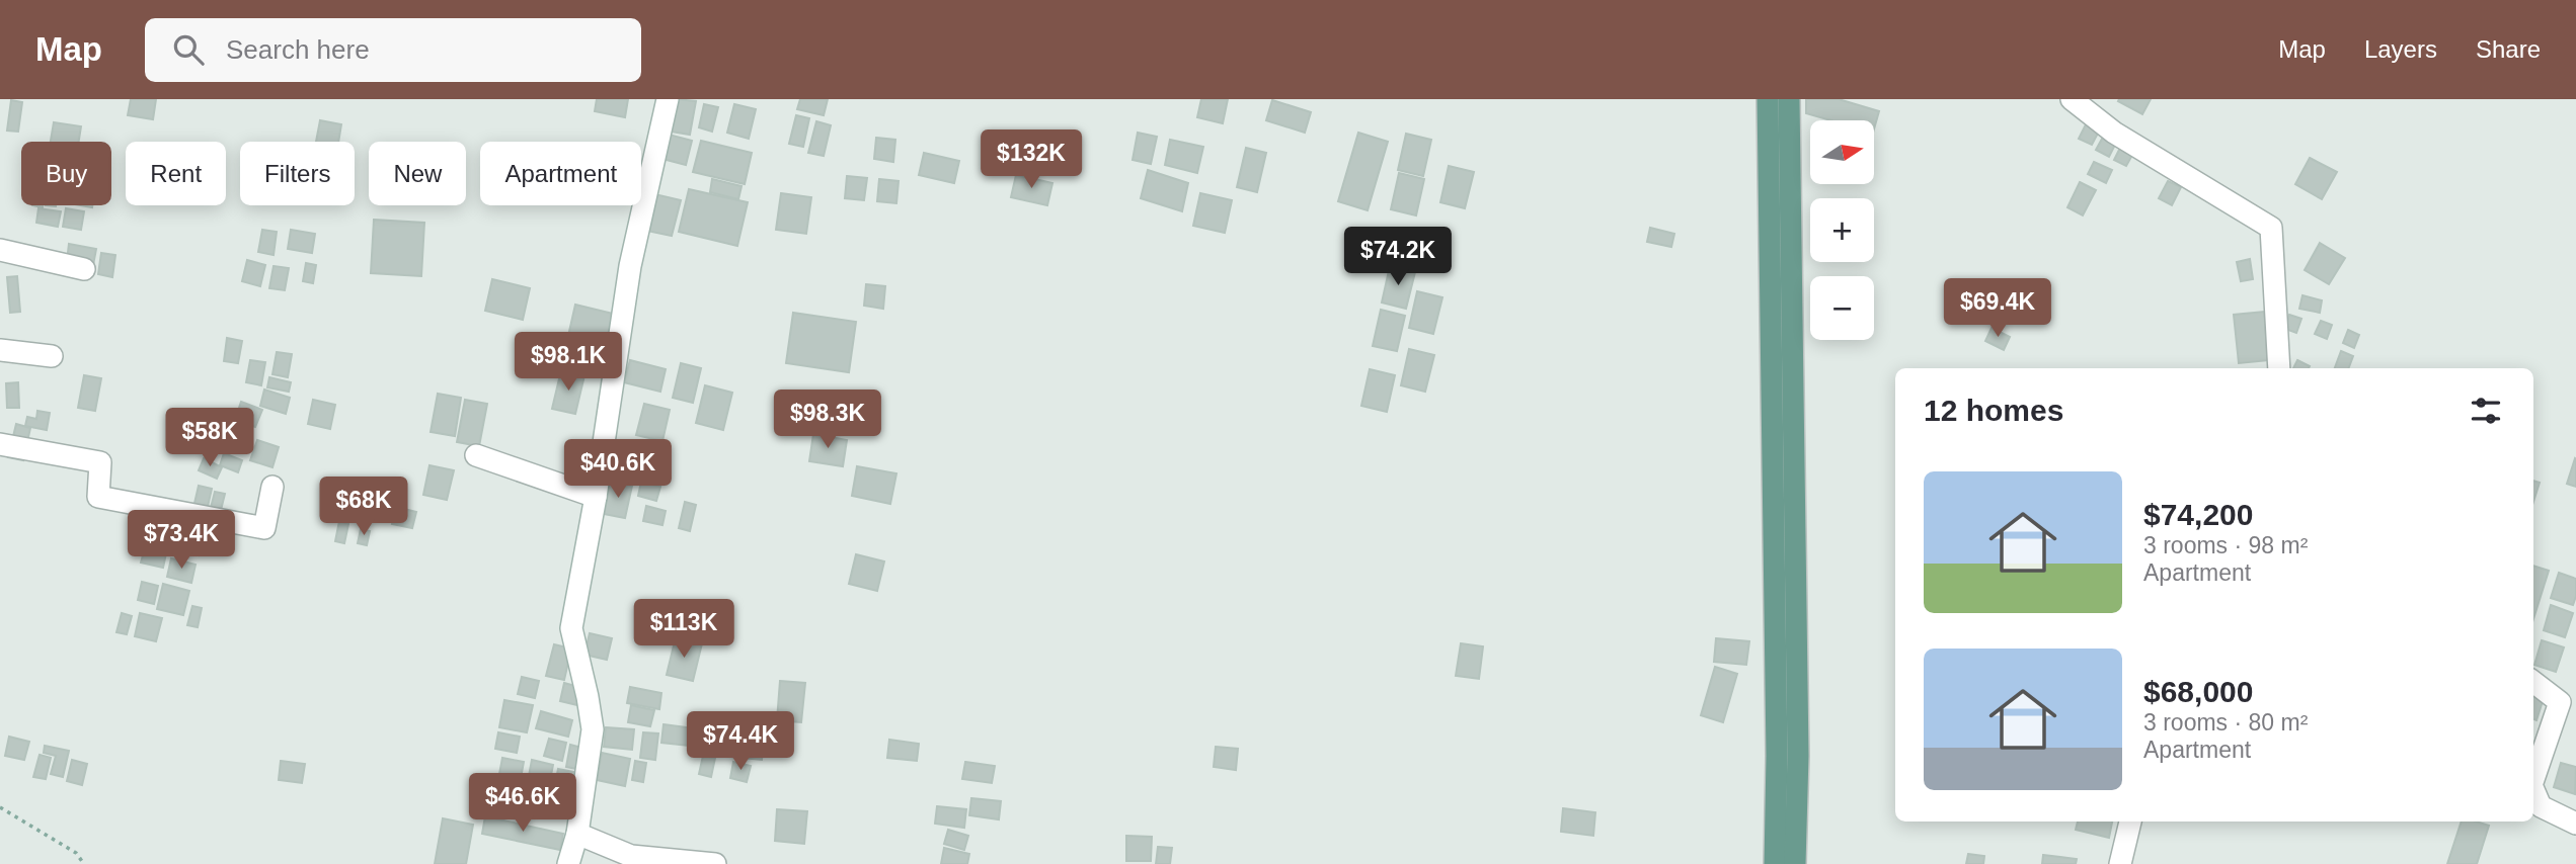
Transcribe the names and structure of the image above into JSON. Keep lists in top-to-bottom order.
{
  "north": "right",
  "page": {
    "header": "Map",
    "search": "Search here",
    "nav": ["Map", "Layers", "Share"],
    "map_buttons": ["+", "−"],
    "price": [
      "$132K",
      "$74.2K",
      "$69.4K",
      "$98.1K",
      "$98.3K",
      "$58K",
      "$40.6K",
      "$68K",
      "$73.4K",
      "$113K",
      "$74.4K",
      "$46.6K"
    ],
    "chip": [
      "Buy",
      "Rent",
      "Filters",
      "New",
      "Apartment"
    ],
    "heading": "12 homes",
    "list": [
      {
        "name": "$74,200",
        "note": "3 rooms · 98 m² · Apartment"
      },
      {
        "name": "$68,000",
        "note": "3 rooms · 80 m² · Apartment"
      }
    ]
  }
}
